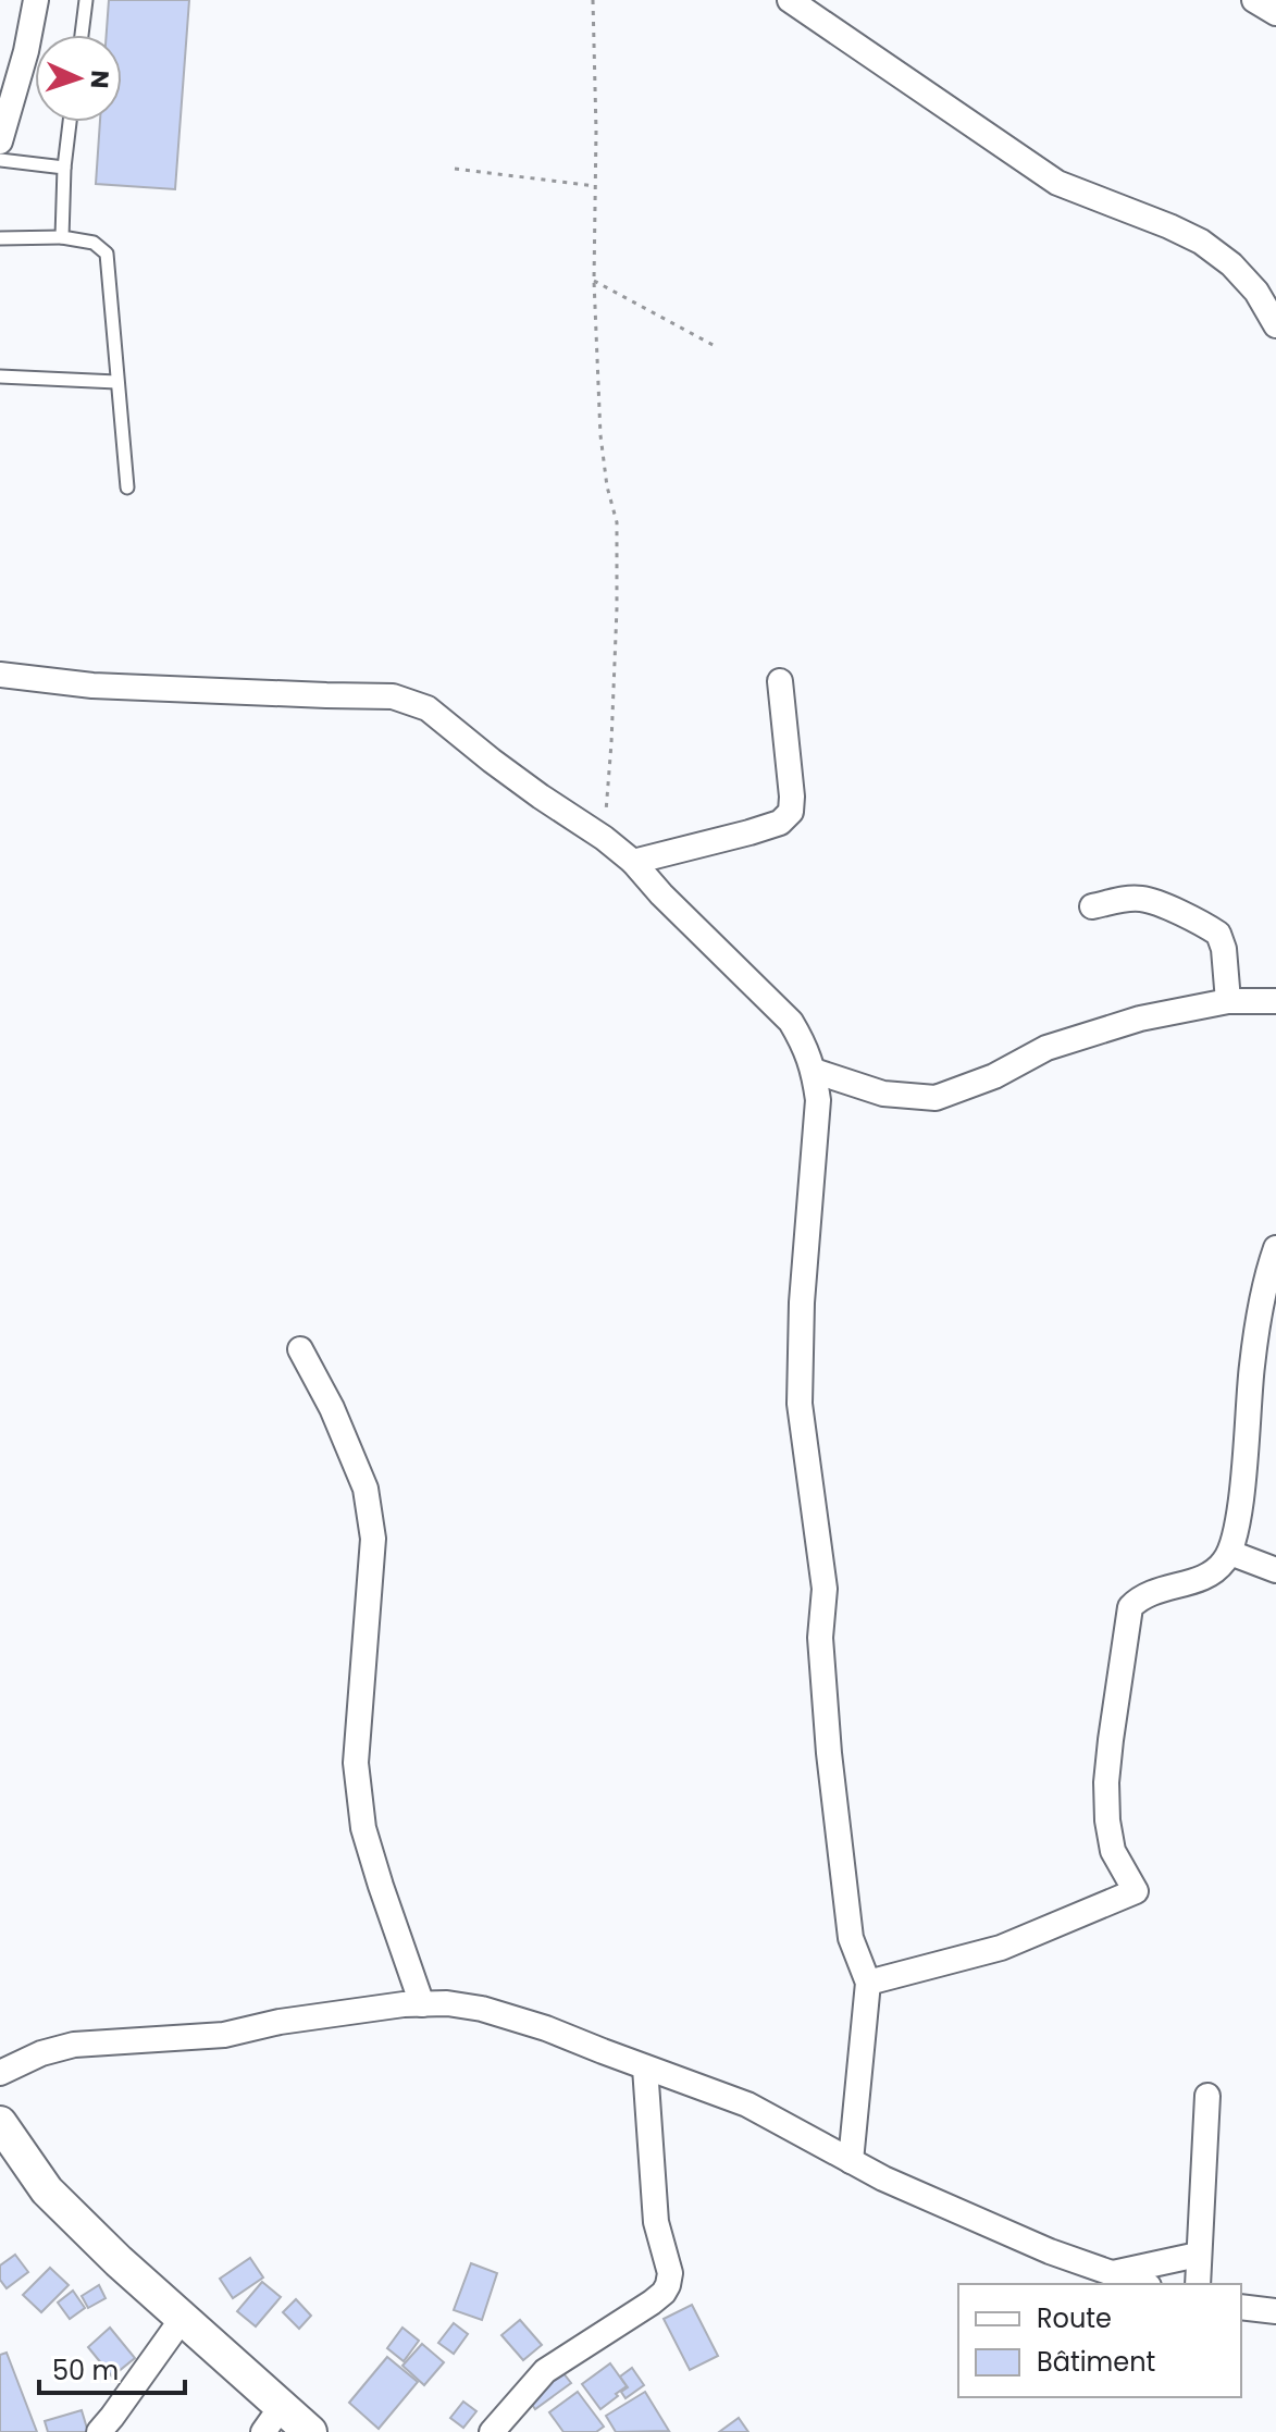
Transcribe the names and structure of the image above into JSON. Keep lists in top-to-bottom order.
{
  "legend": ["Route", "Bâtiment"],
  "scale_bar": "50 m",
  "north": "right"
}
